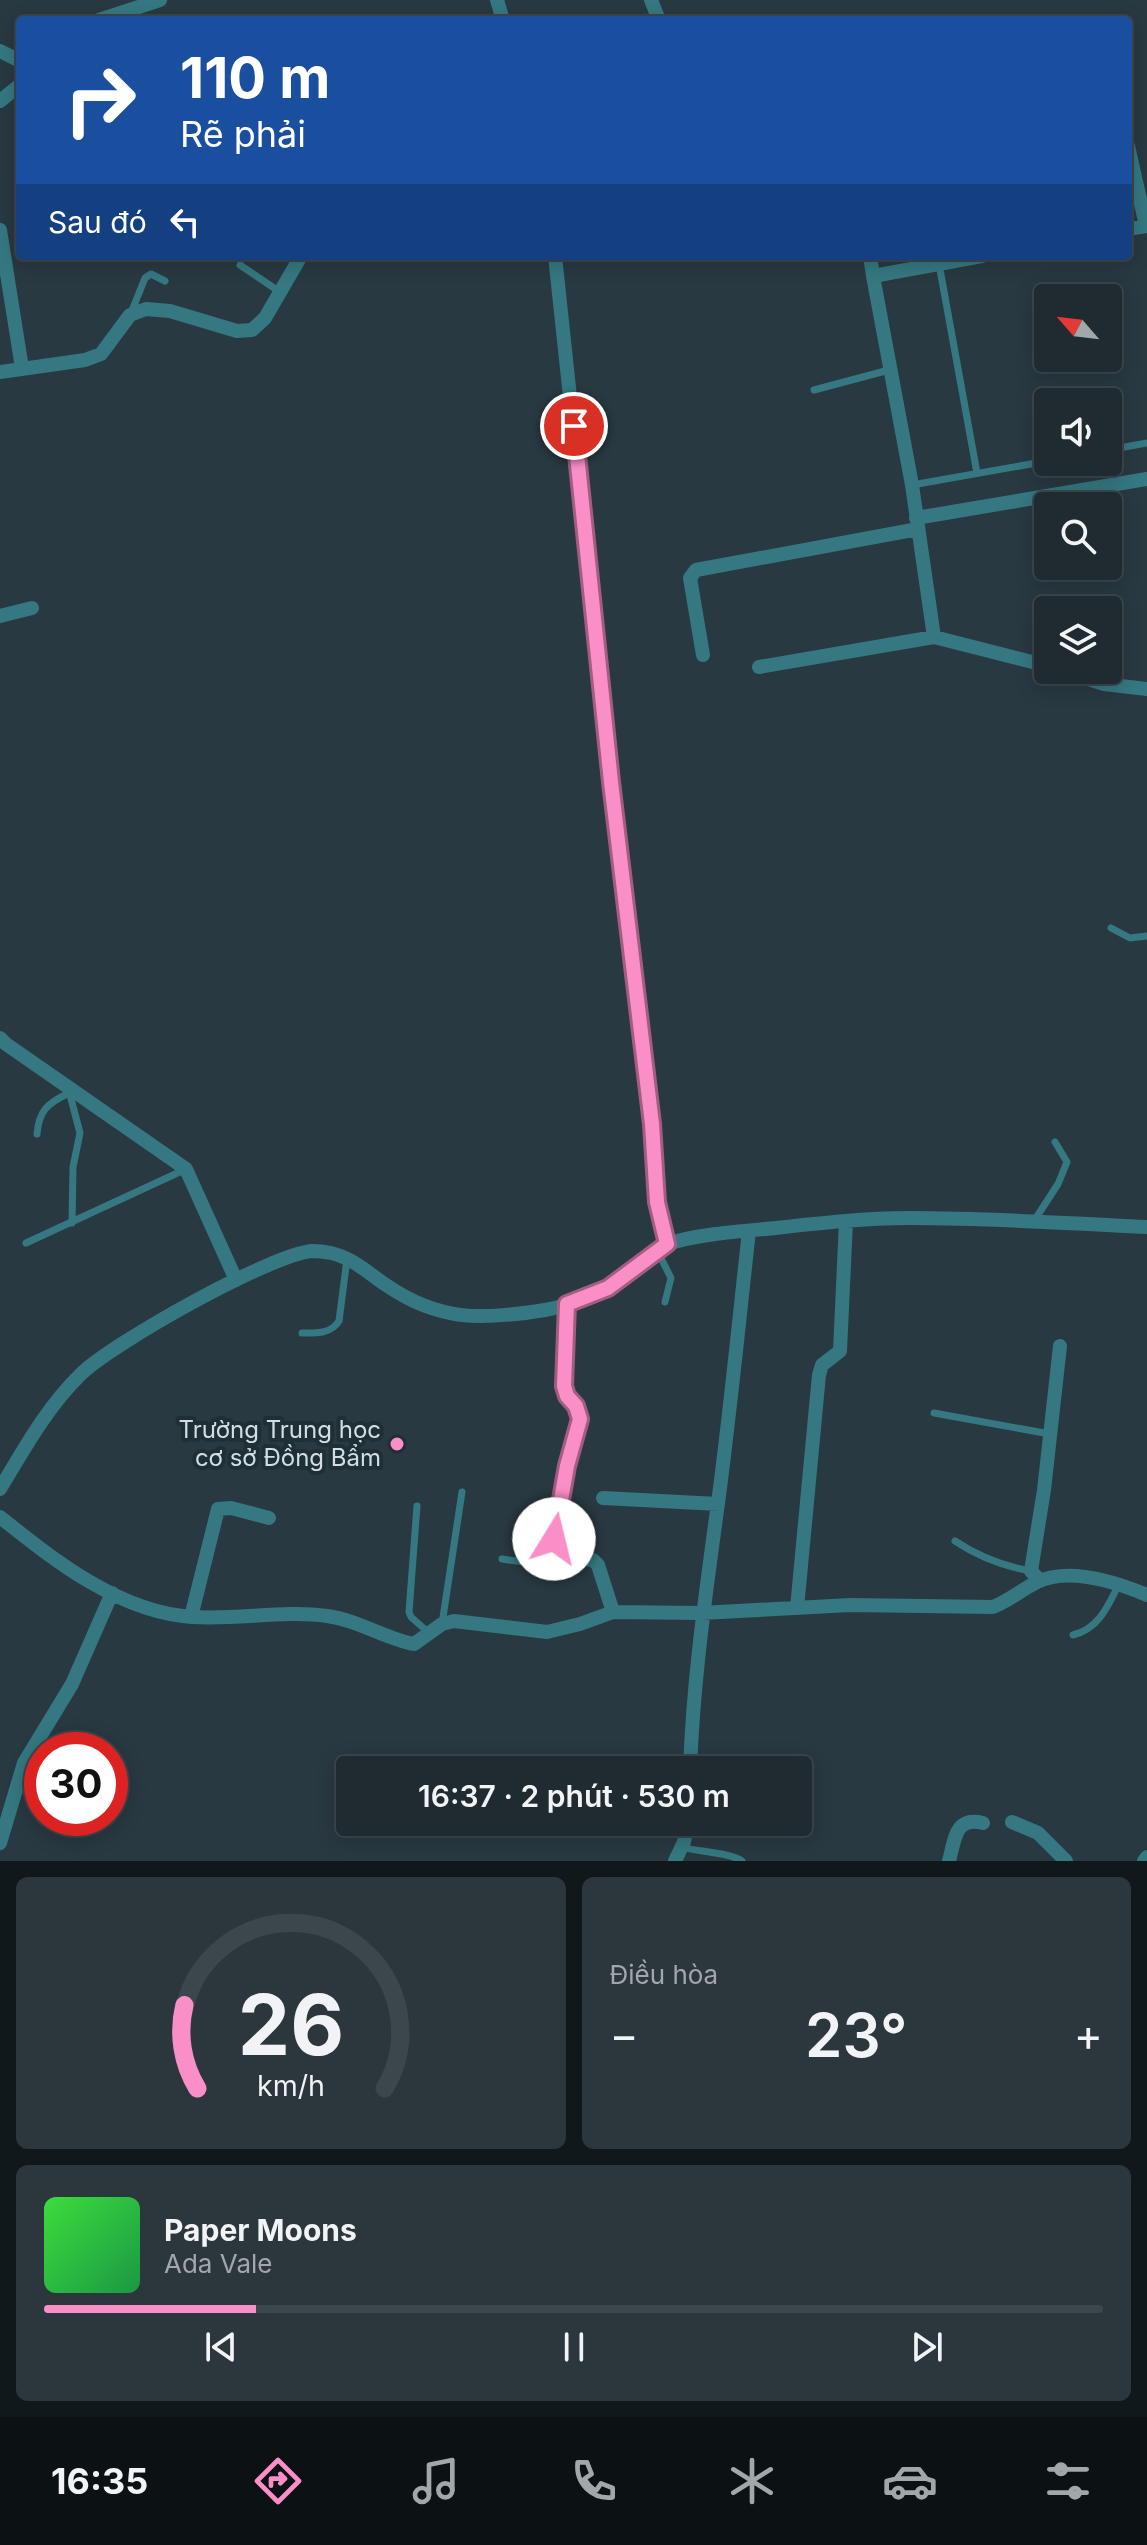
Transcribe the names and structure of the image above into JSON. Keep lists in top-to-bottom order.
{
  "places": ["Trường Trung học cơ sở Đồng Bẩm"],
  "north": "top left",
  "page": {
    "turn": ["110 m", "Rẽ phải"],
    "then": "Sau đó",
    "limit": "30",
    "trip": "16:37 · 2 phút · 530 m",
    "tile": "Điều hòa",
    "heat": ["−", "23°", "+"],
    "song": ["Paper Moons", "Ada Vale"],
    "tabs": "16:35",
    "gauge": ["26", "km/h"]
  }
}
